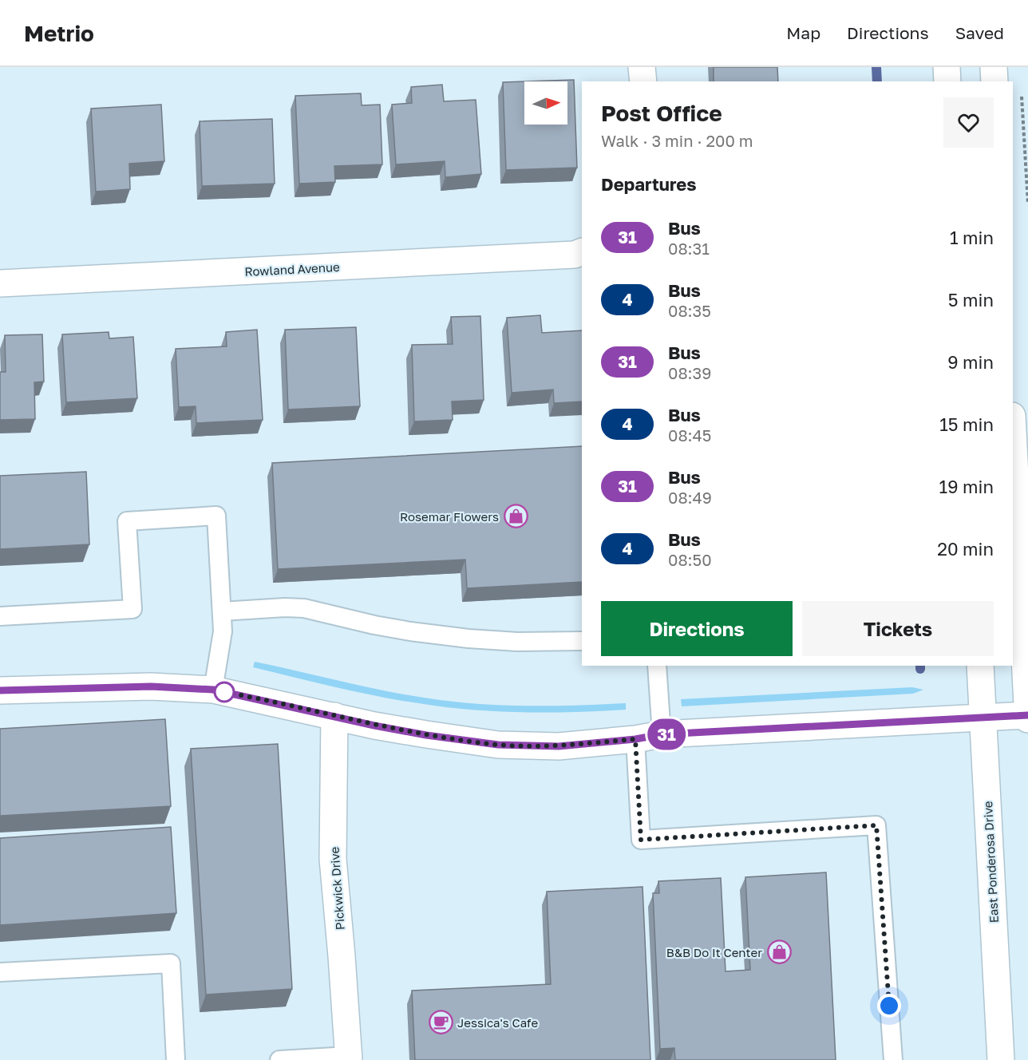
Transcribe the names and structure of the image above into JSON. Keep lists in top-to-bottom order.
{
  "streets": {
    "street": ["Rowland Avenue", "East Ponderosa Drive", "Pickwick Drive"]
  },
  "places": {
    "shop": ["Rosemar Flowers", "B&B Do It Center"],
    "cafe": ["Jessica's Cafe"]
  },
  "lines": ["bus line 31"],
  "north": "right",
  "page": {
    "header": "Metrio",
    "nav": ["Map", "Directions", "Saved"],
    "on_map": "31",
    "heading": [
      ["Post Office", "Walk · 3 min · 200 m"],
      "Departures"
    ],
    "list": [
      {
        "mark": "31",
        "name": "Bus",
        "note": "08:31",
        "value": "1 min"
      },
      {
        "mark": "4",
        "name": "Bus",
        "note": "08:35",
        "value": "5 min"
      },
      {
        "mark": "31",
        "name": "Bus",
        "note": "08:39",
        "value": "9 min"
      },
      {
        "mark": "4",
        "name": "Bus",
        "note": "08:45",
        "value": "15 min"
      },
      {
        "mark": "31",
        "name": "Bus",
        "note": "08:49",
        "value": "19 min"
      },
      {
        "mark": "4",
        "name": "Bus",
        "note": "08:50",
        "value": "20 min"
      }
    ],
    "buttons": ["Directions", "Tickets"]
  }
}
